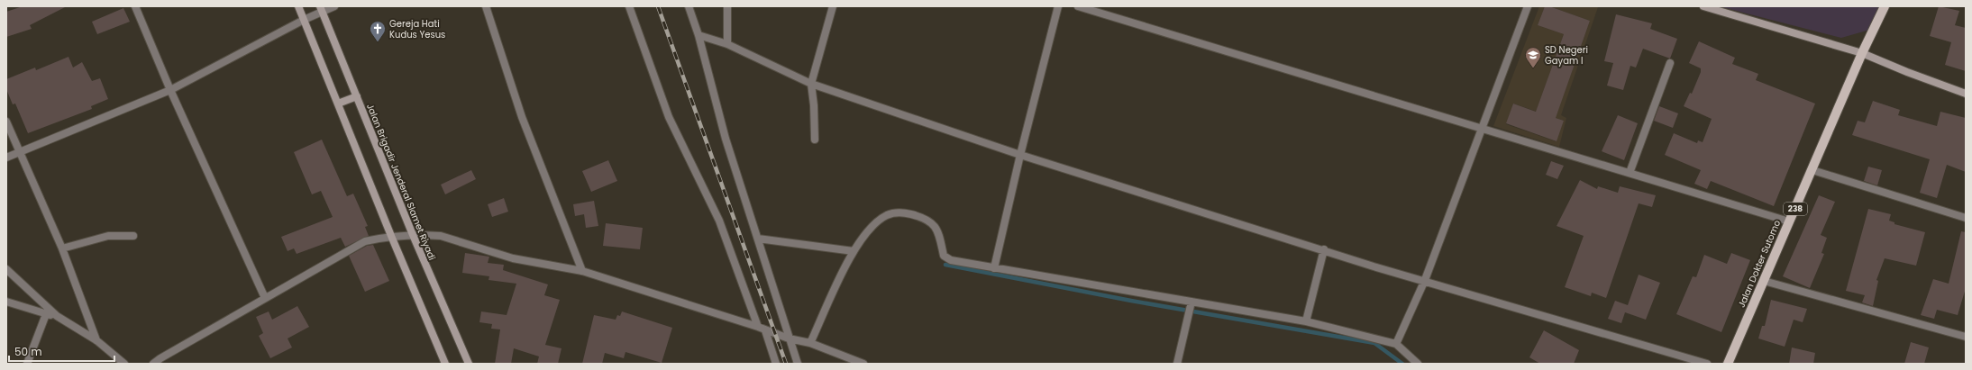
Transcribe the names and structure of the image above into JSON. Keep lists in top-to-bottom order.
{
  "streets": {
    "main road": ["Jalan Brigadir Jenderal Slamet Riyadi", "238", "Jalan Dokter Sutomo"]
  },
  "crossings": [
    ["238", "Jalan Dokter Sutomo"]
  ],
  "places": {
    "church": ["Gereja Hati Kudus Yesus"],
    "school or university": ["SD Negeri Gayam I"]
  },
  "scale_bar": "50 m"
}
